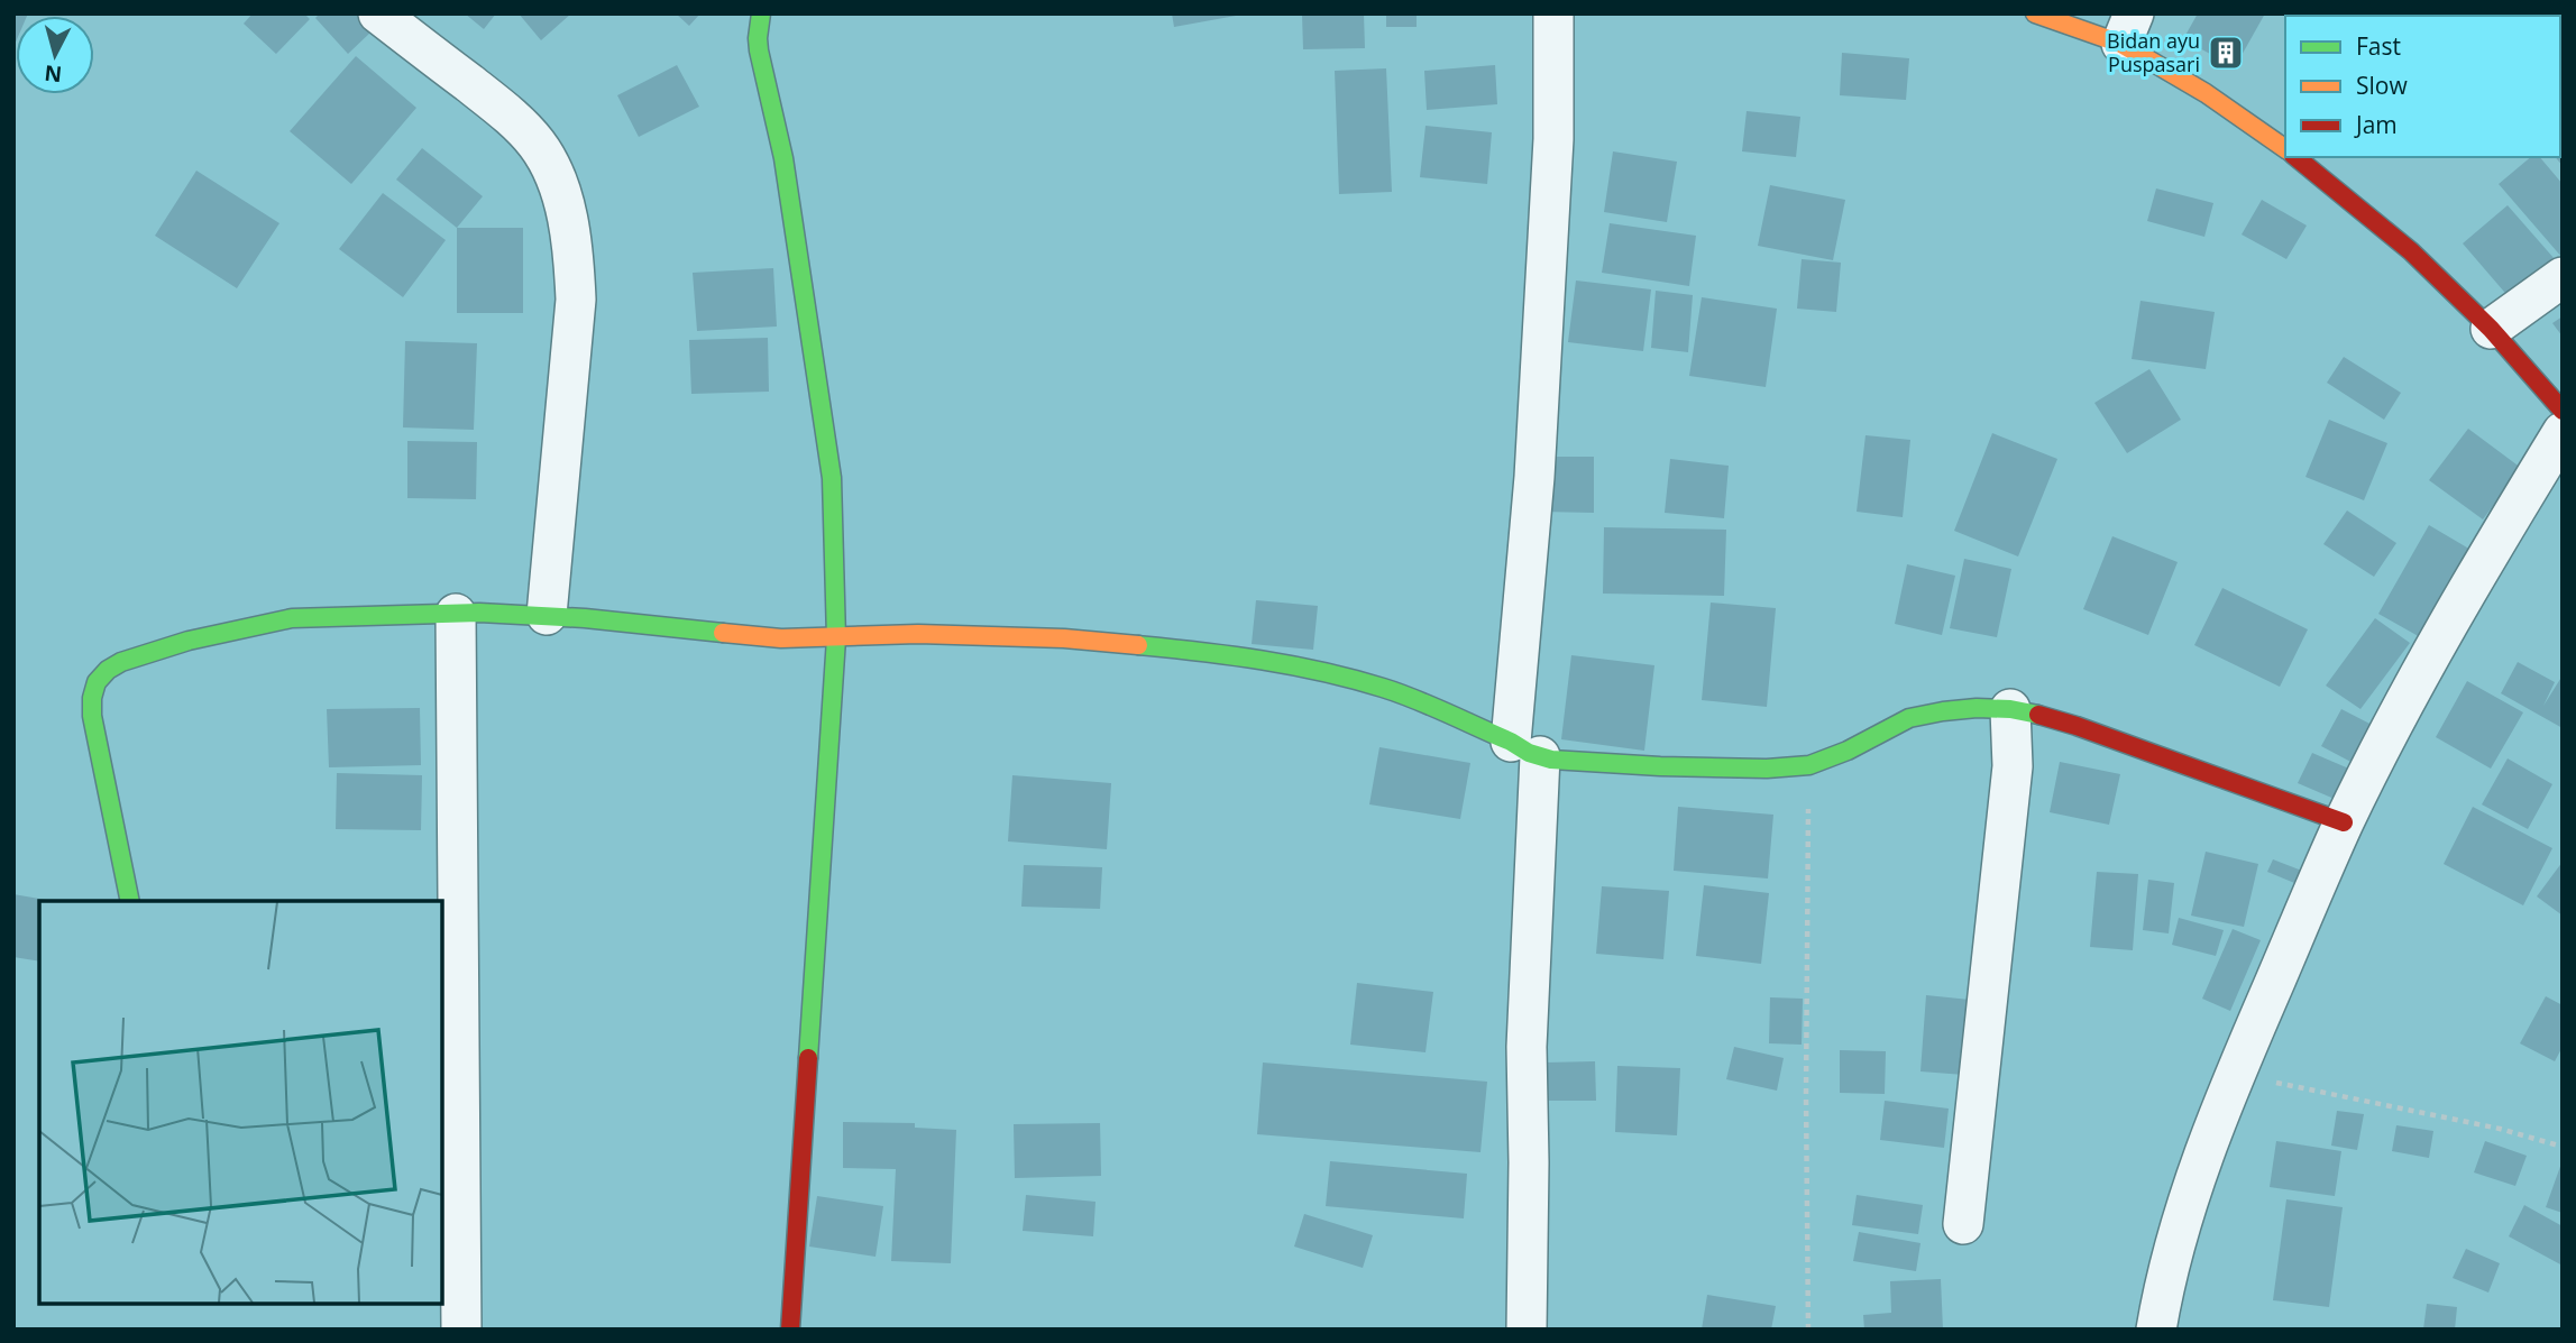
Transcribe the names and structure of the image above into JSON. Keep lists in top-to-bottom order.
{
  "places": {
    "building": ["Bidan ayu Puspasari"]
  },
  "legend": ["Fast", "Slow", "Jam"],
  "north": "bottom"
}
